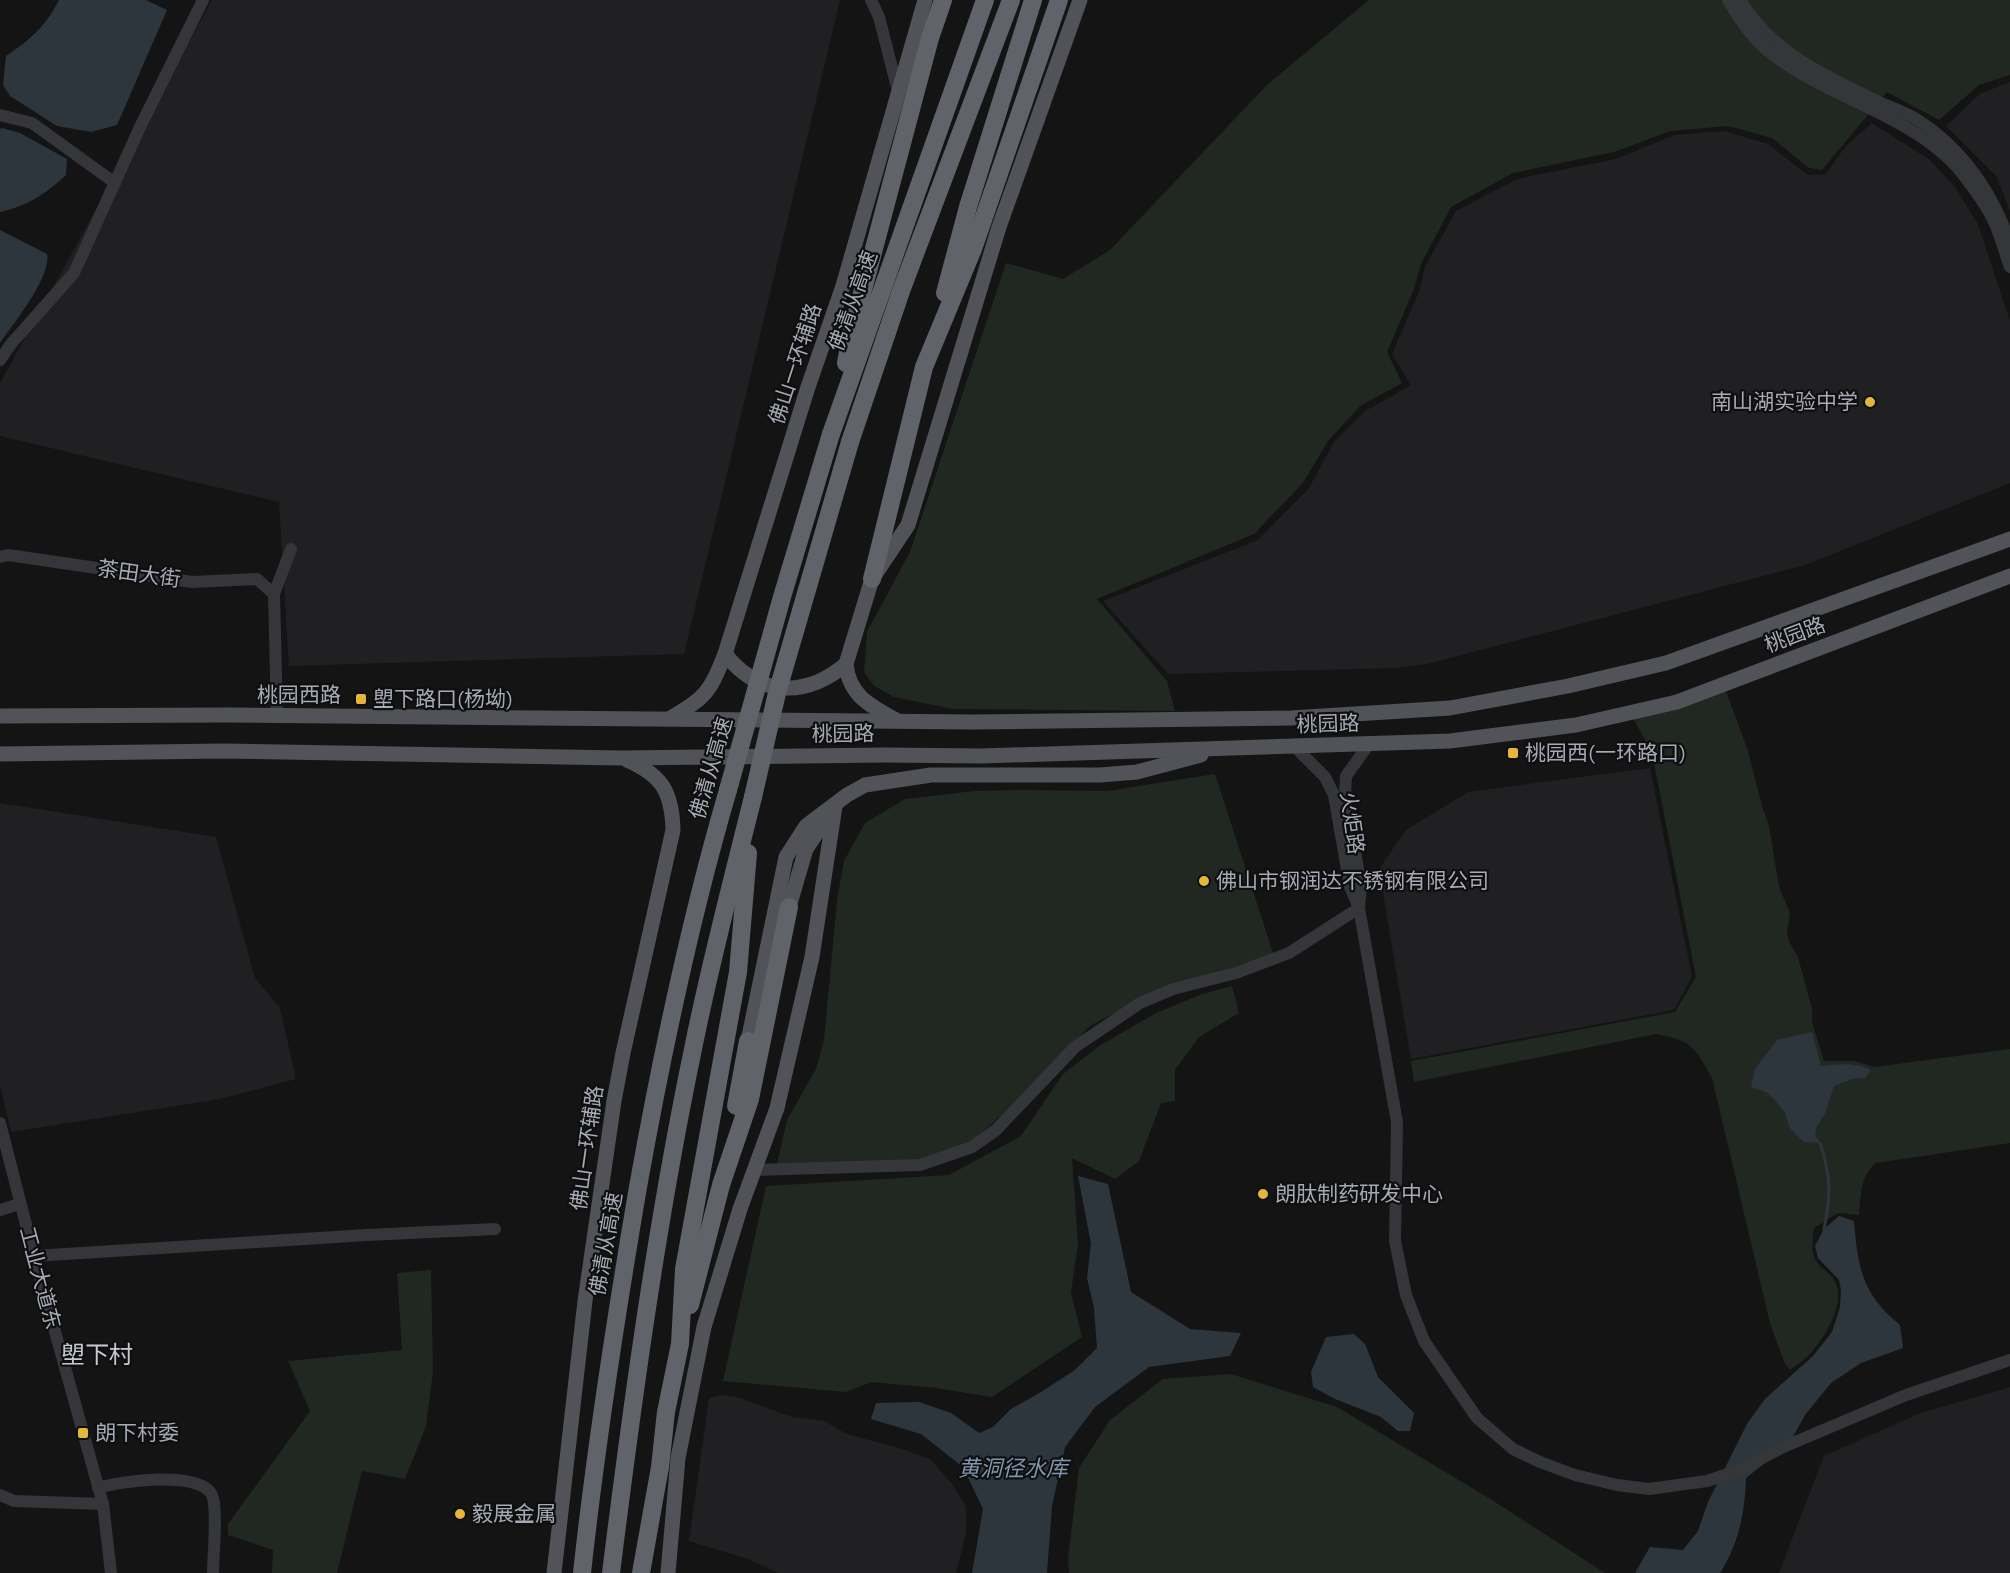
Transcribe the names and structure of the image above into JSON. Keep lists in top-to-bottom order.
{
  "streets": {
    "highway": ["佛清从高速"],
    "main road": ["佛山一环辅路", "桃园路", "桃园西路"],
    "street": ["茶田大街", "火炬路", "工业大道东"]
  },
  "crossings": [
    ["佛山一环辅路", "桃园路"],
    ["佛山一环辅路", "桃园西路"],
    ["桃园路", "桃园西路"],
    ["桃园路", "火炬路"]
  ],
  "districts": ["塱下村"],
  "water": ["黄洞径水库"],
  "places": {
    "other": [
      "南山湖实验中学",
      "佛山市钢润达不锈钢有限公司",
      "朗肽制药研发中心",
      "毅展金属"
    ],
    "transit": ["塱下路口(杨坳)", "桃园西(一环路口)", "朗下村委"]
  }
}
